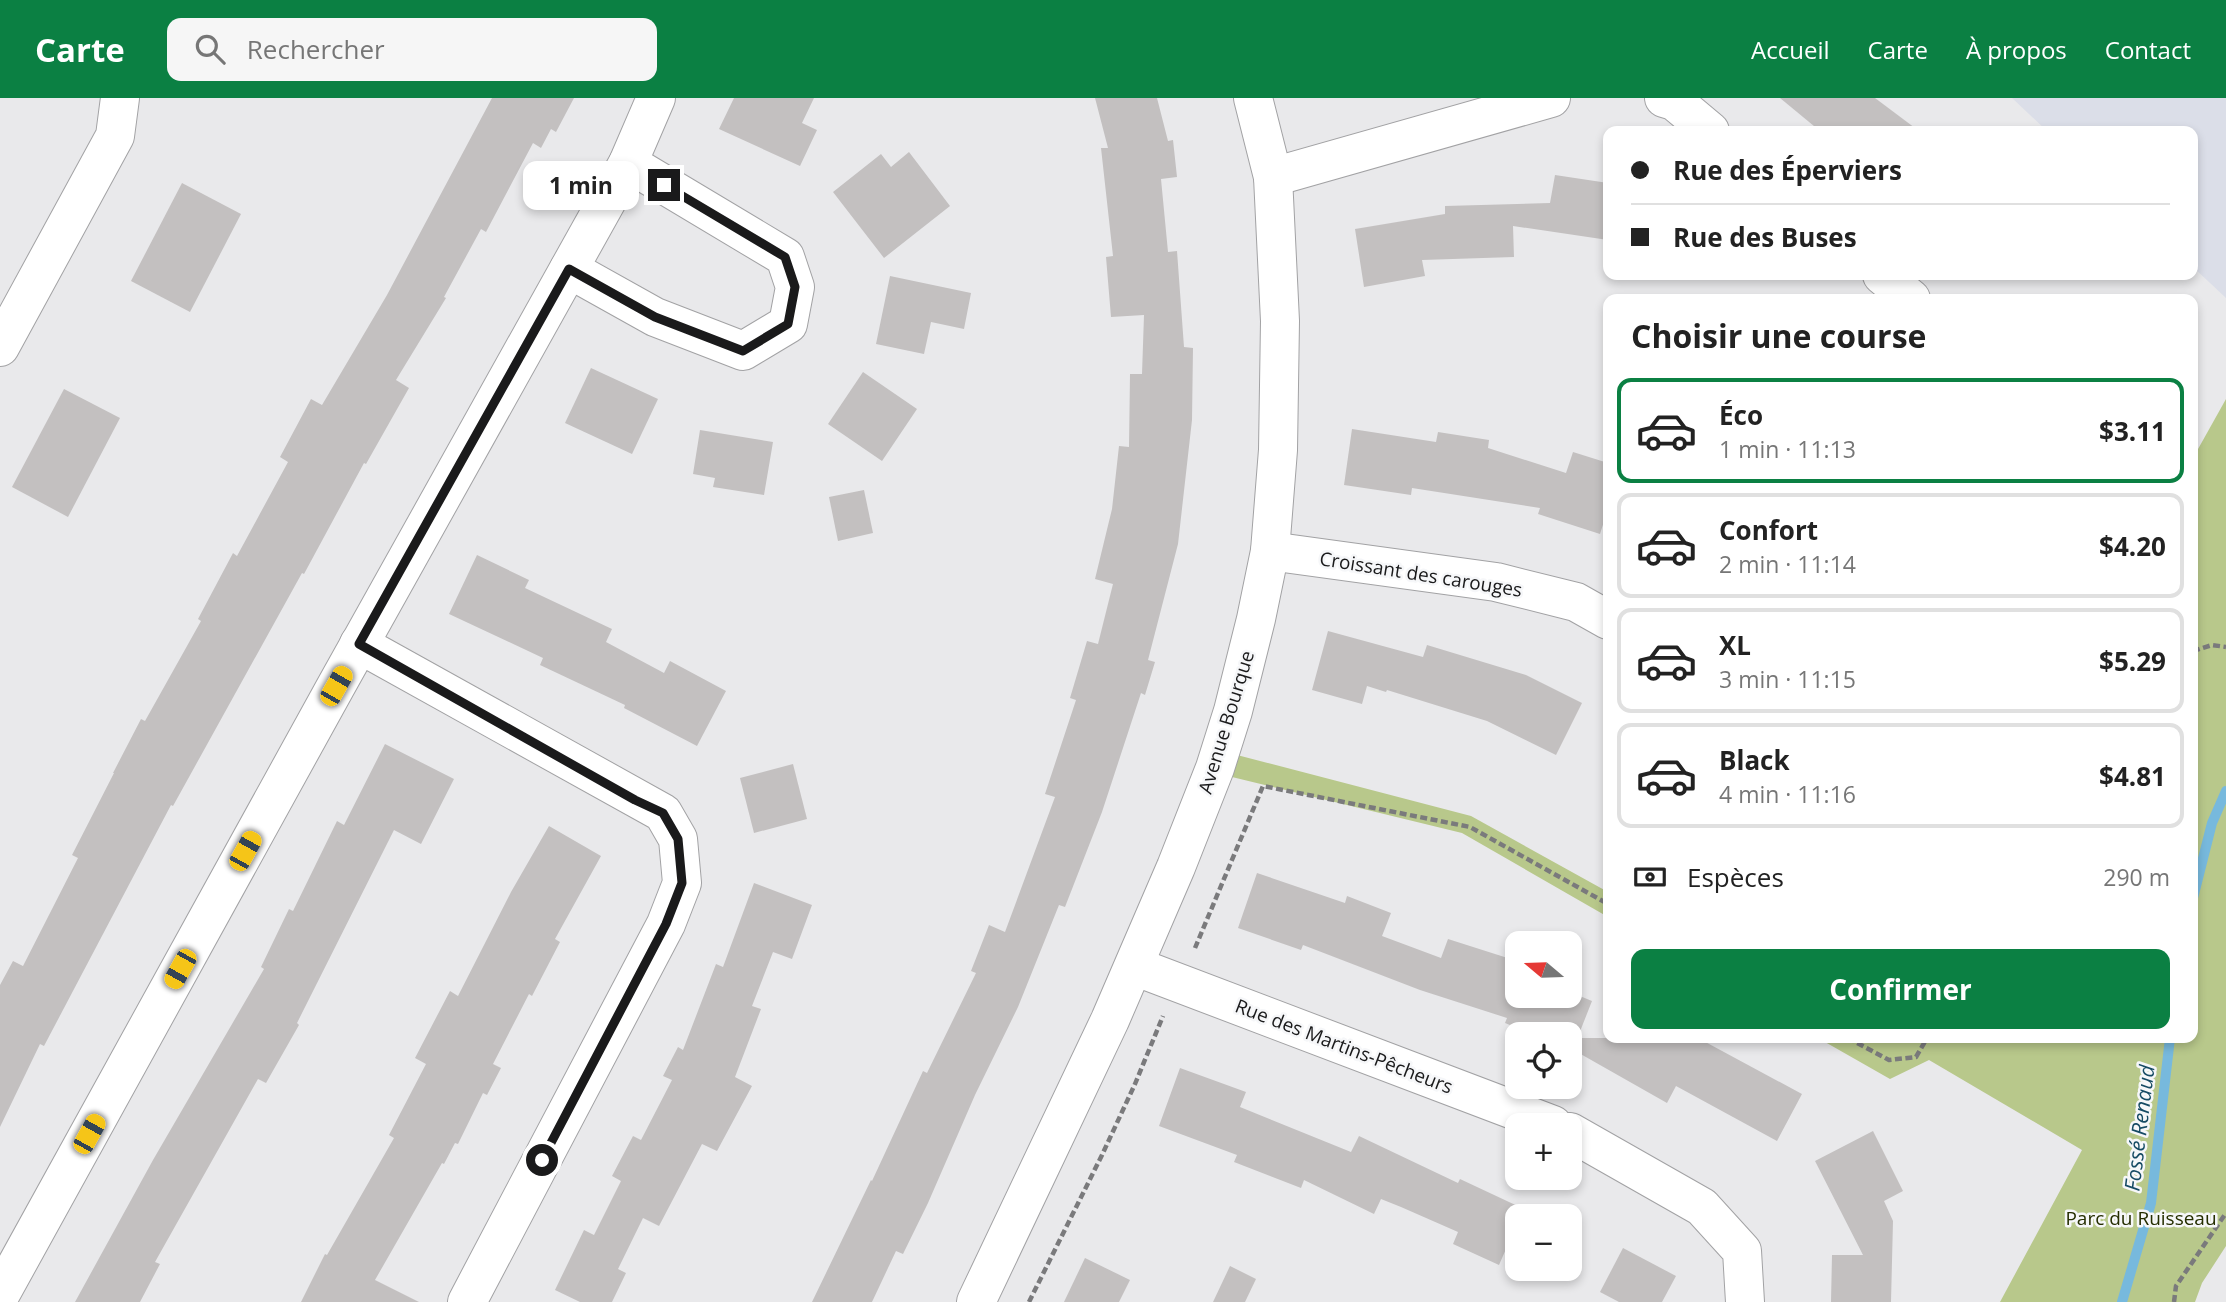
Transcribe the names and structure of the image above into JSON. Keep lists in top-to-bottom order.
{
  "streets": {
    "street": ["Croissant des carouges", "Avenue Bourque", "Rue des Martins-Pêcheurs"]
  },
  "crossings": [
    ["Croissant des carouges", "Avenue Bourque"],
    ["Avenue Bourque", "Rue des Martins-Pêcheurs"]
  ],
  "water": ["Fossé Renaud"],
  "parks": ["Parc du Ruisseau"],
  "north": "left",
  "page": {
    "header": "Carte",
    "search": "Rechercher",
    "nav": [
      "Accueil",
      "Carte",
      "À propos",
      "Contact"
    ],
    "banner": ["Rue des Éperviers", "Rue des Buses"],
    "bubble": "1 min",
    "heading": "Choisir une course",
    "list": [
      {
        "name": "Éco",
        "note": "1 min · 11:13",
        "value": "$3.11"
      },
      {
        "name": "Confort",
        "note": "2 min · 11:14",
        "value": "$4.20"
      },
      {
        "name": "XL",
        "note": "3 min · 11:15",
        "value": "$5.29"
      },
      {
        "name": "Black",
        "note": "4 min · 11:16",
        "value": "$4.81"
      }
    ],
    "pay": ["Espèces", "290 m"],
    "map_buttons": ["+", "−"],
    "buttons": "Confirmer"
  }
}
